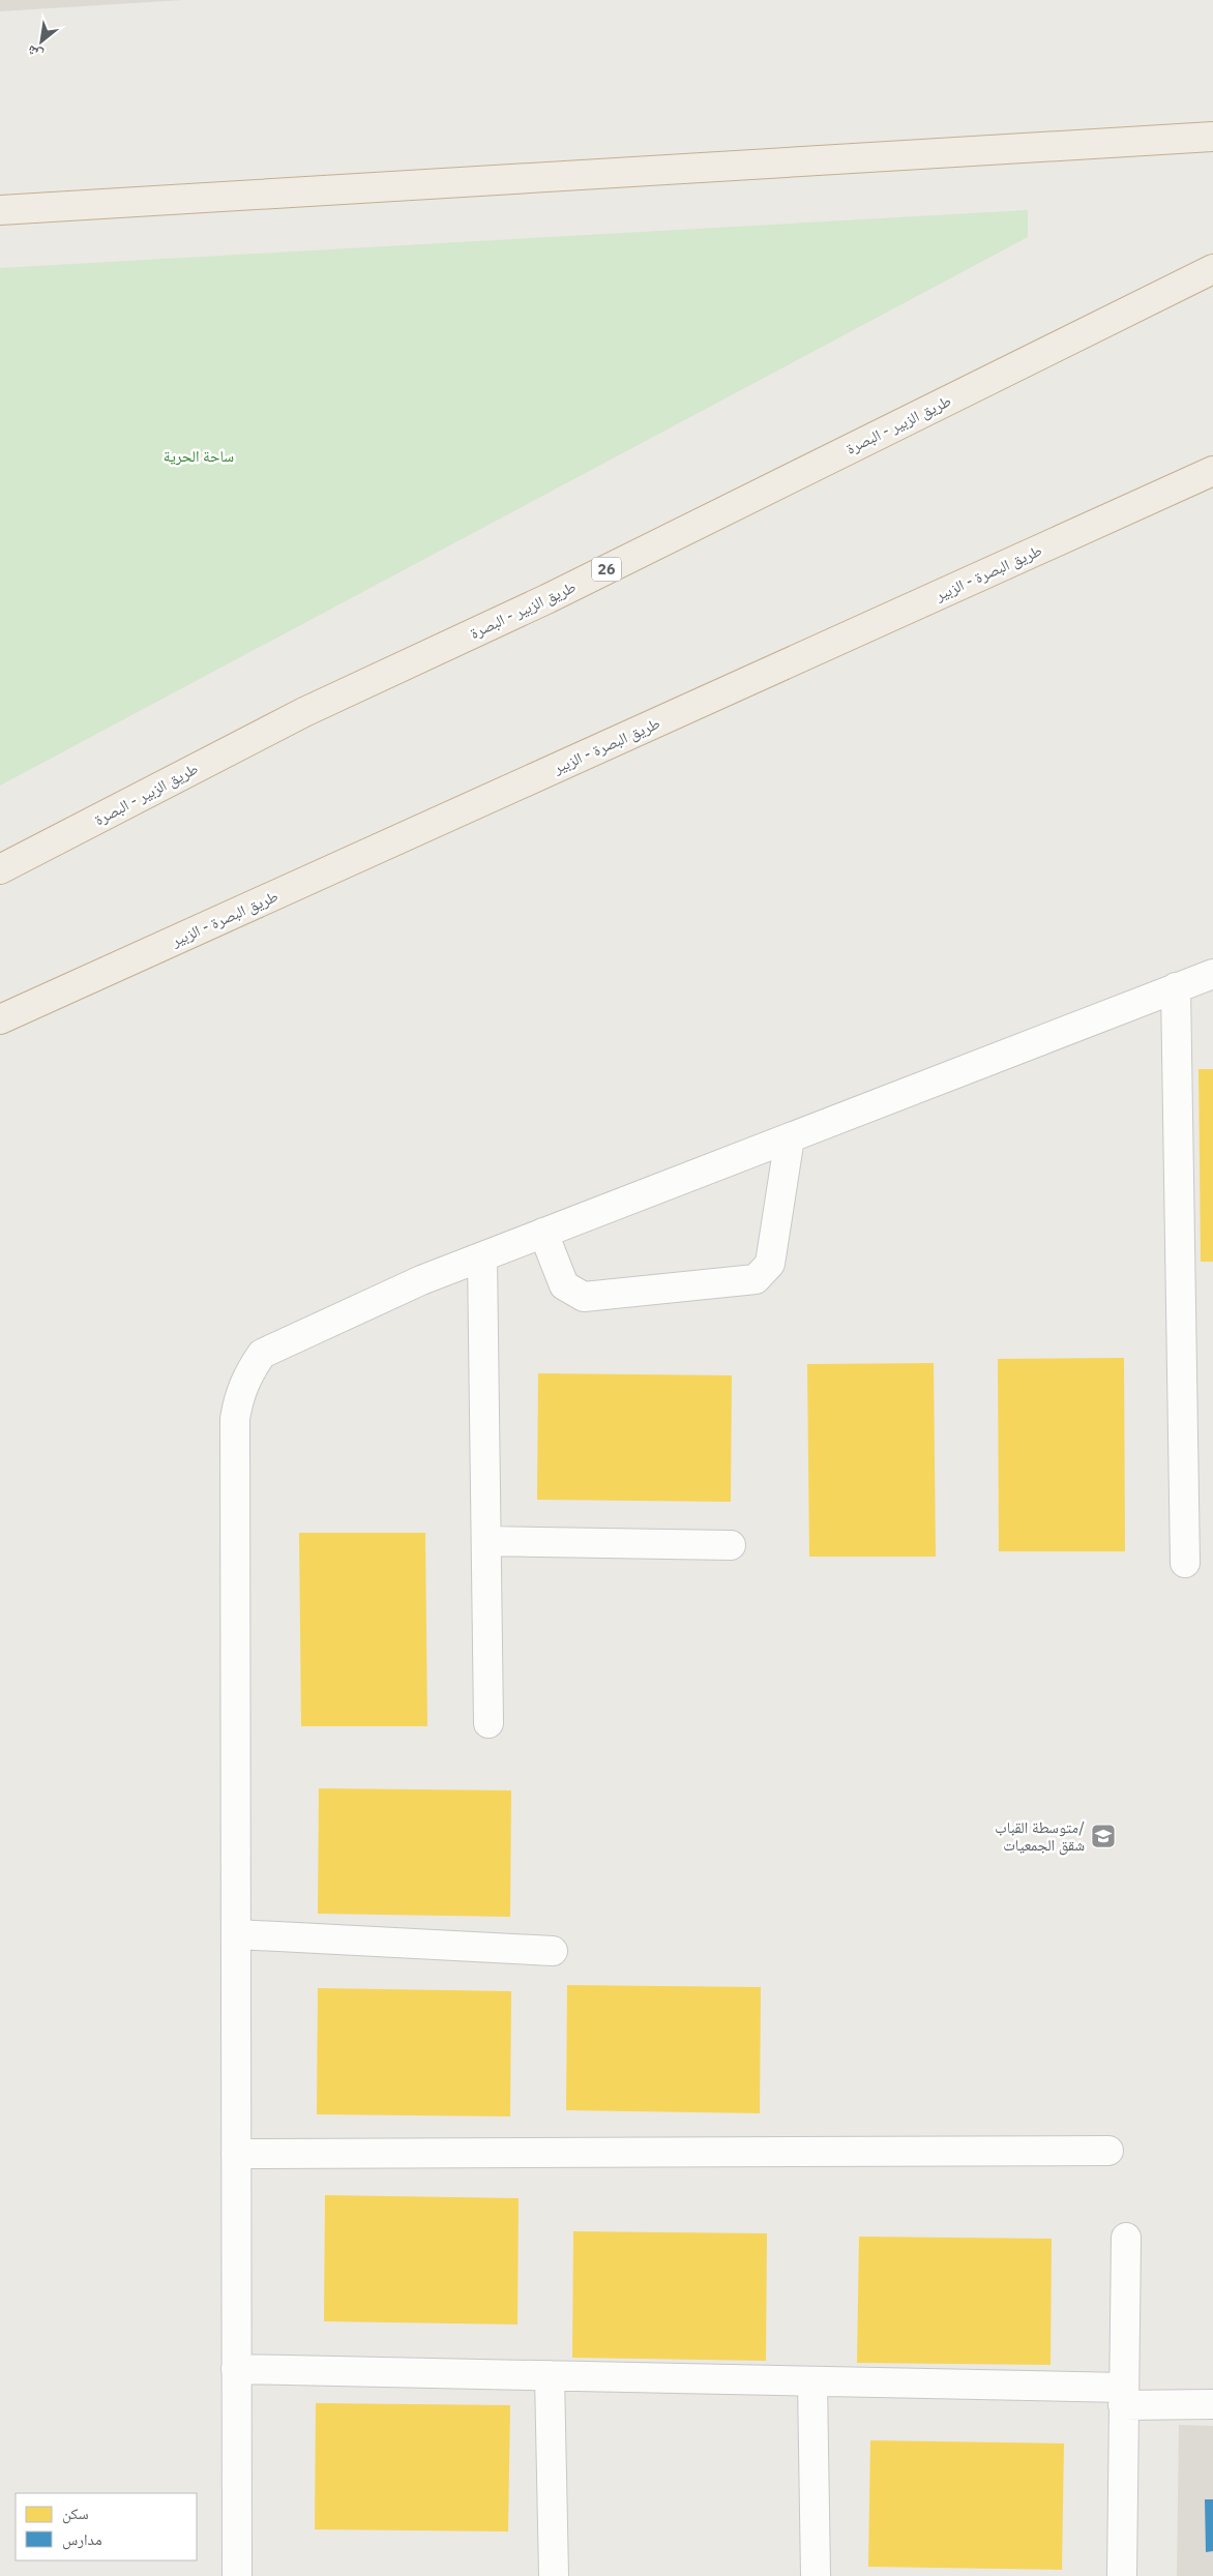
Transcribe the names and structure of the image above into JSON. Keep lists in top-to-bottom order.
{
  "streets": {
    "highway": ["طريق الزبير - البصرة", "26", "طريق البصرة - الزبير"]
  },
  "parks": ["ساحة الحرية"],
  "places": {
    "school or university": ["متوسطة القباب/ شقق الجمعيات"]
  },
  "legend": ["سكن", "مدارس"],
  "north": "bottom left"
}
